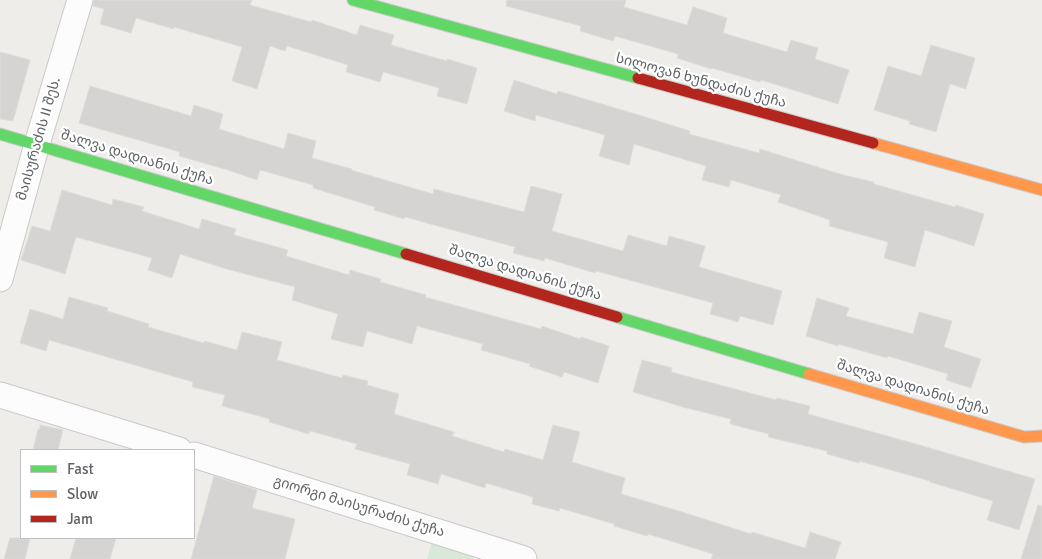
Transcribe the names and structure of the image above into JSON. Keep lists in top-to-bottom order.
{
  "streets": {
    "street": [
      "სილოვან ხუნდაძის ქუჩა",
      "მაისურაძის II შეს.",
      "შალვა დადიანის ქუჩა",
      "გიორგი მაისურაძის ქუჩა"
    ]
  },
  "crossings": [
    ["მაისურაძის II შეს.", "შალვა დადიანის ქუჩა"]
  ],
  "legend": ["Fast", "Slow", "Jam"]
}
